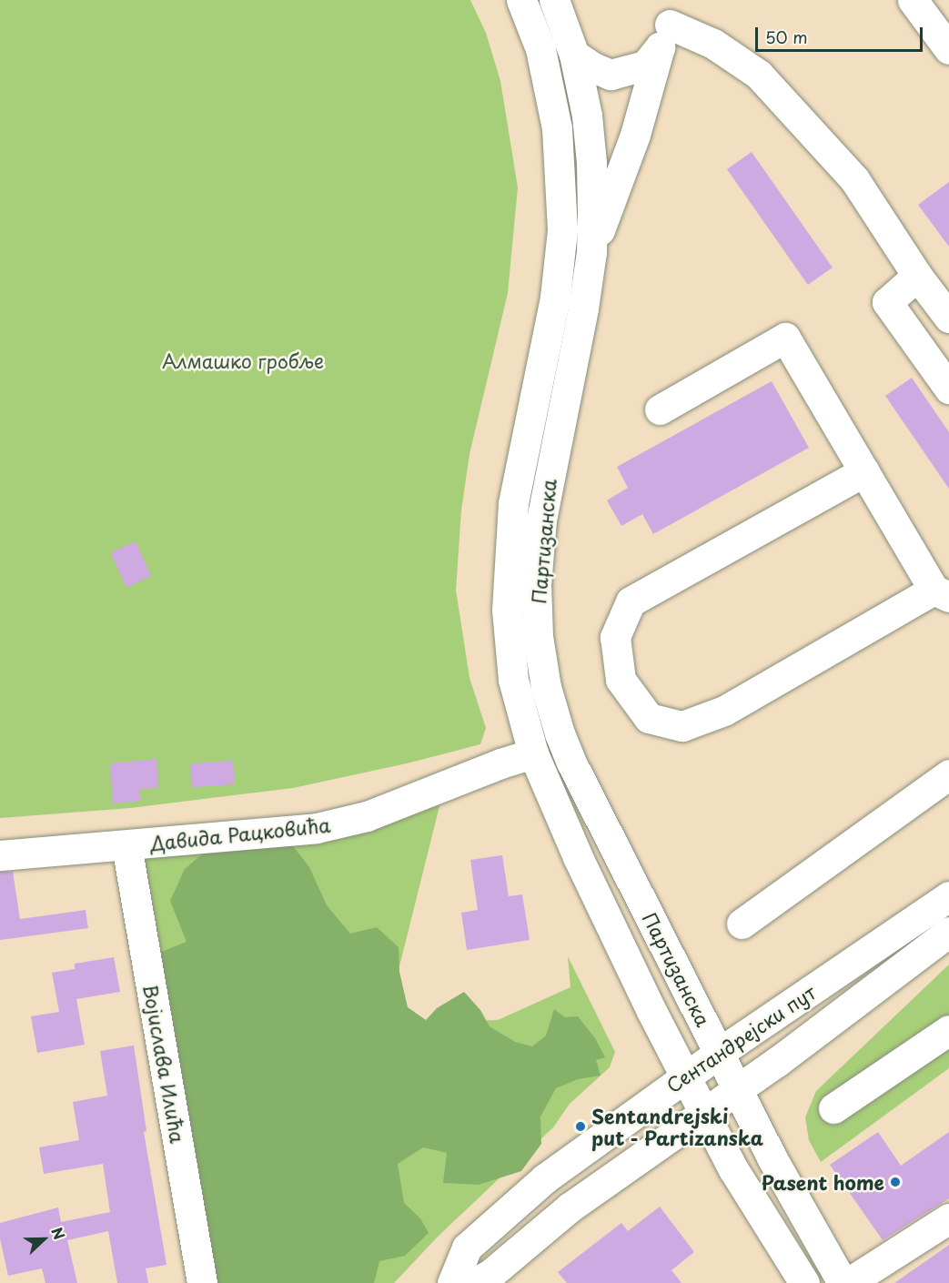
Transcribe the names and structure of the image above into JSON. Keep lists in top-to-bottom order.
{
  "streets": {
    "main road": [
      "Партизанска",
      "Давида Рацковића",
      "Сентандрејски пут",
      "Војислава Илића"
    ]
  },
  "crossings": [
    ["Партизанска", "Давида Рацковића"],
    ["Партизанска", "Сентандрејски пут"],
    ["Давида Рацковића", "Војислава Илића"]
  ],
  "parks": ["Алмашко гробље"],
  "places": ["Sentandrejski put - Partizanska", "Pasent home"],
  "scale_bar": "50 m",
  "north": "right"
}
